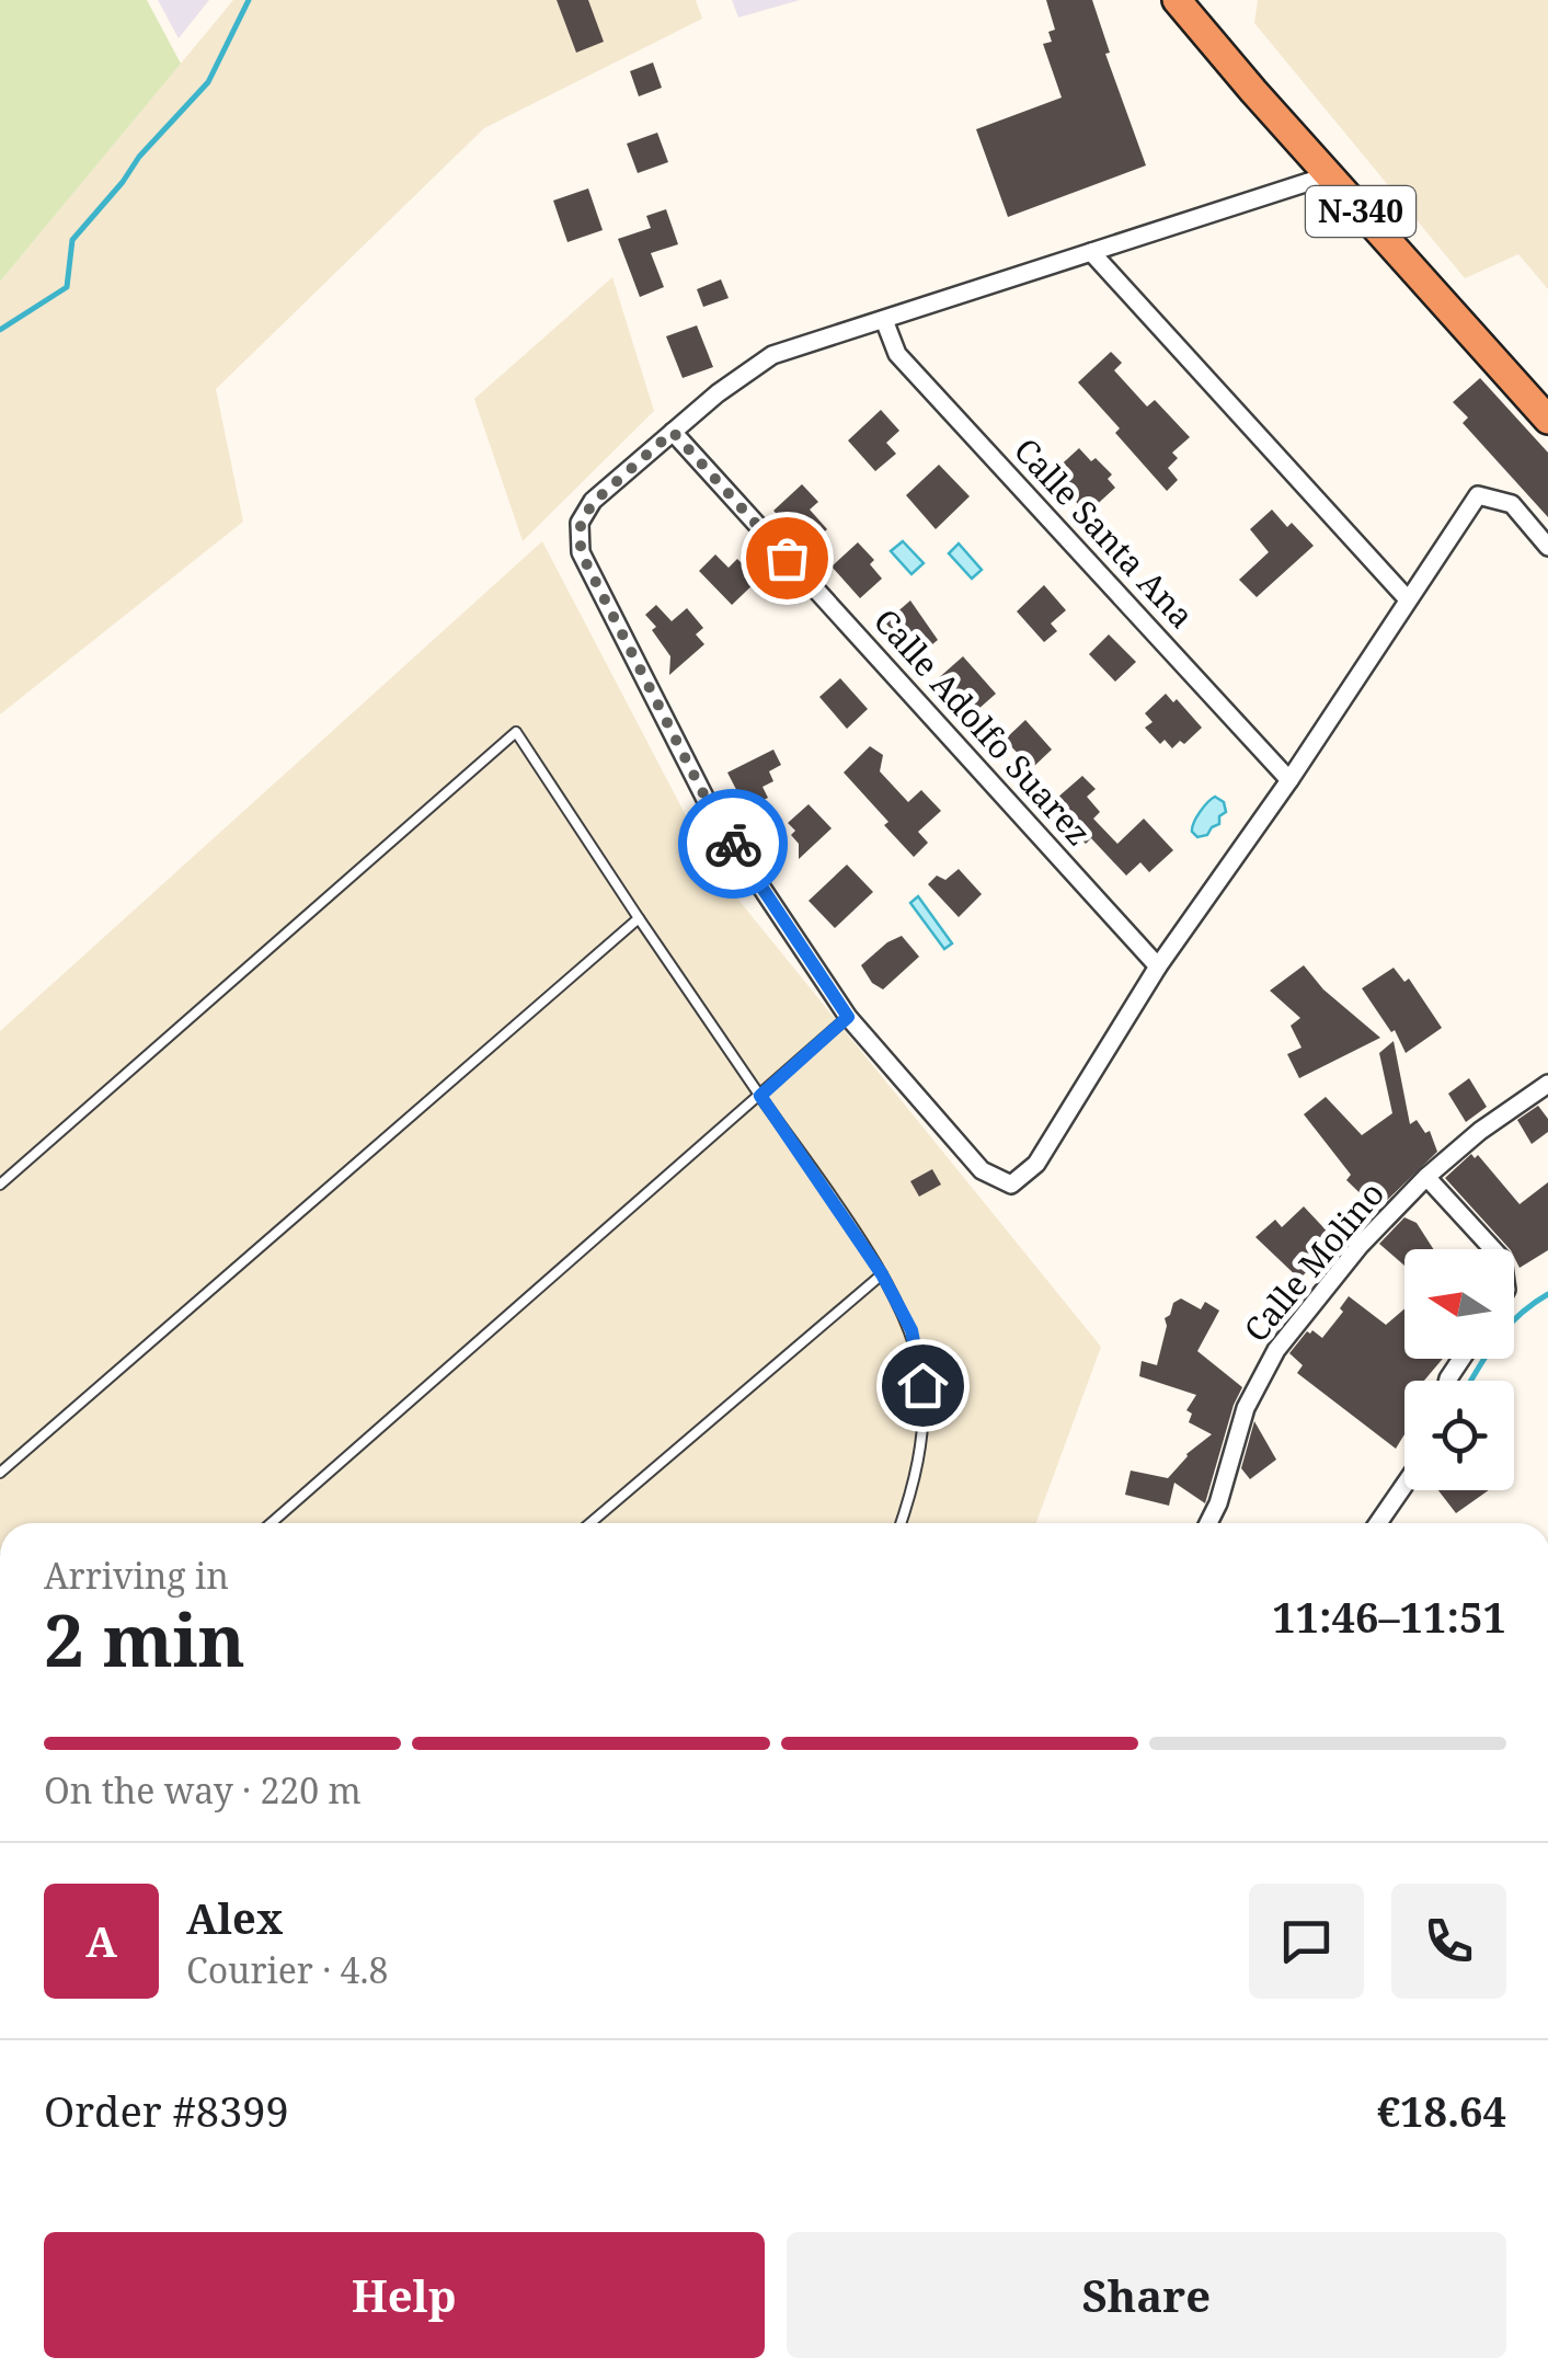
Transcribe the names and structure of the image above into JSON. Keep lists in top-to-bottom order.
{
  "streets": {
    "highway": ["N-340"],
    "street": ["Calle Santa Ana", "Calle Adolfo Suarez", "Calle Molino"]
  },
  "north": "left",
  "page": {
    "heading": ["2 min", "Arriving in", "11:46–11:51"],
    "panel": [
      "Alex",
      "Courier · 4.8",
      "Order #8399",
      "€18.64"
    ],
    "bar": "On the way · 220 m",
    "round": "A",
    "buttons": ["Help", "Share"]
  }
}
